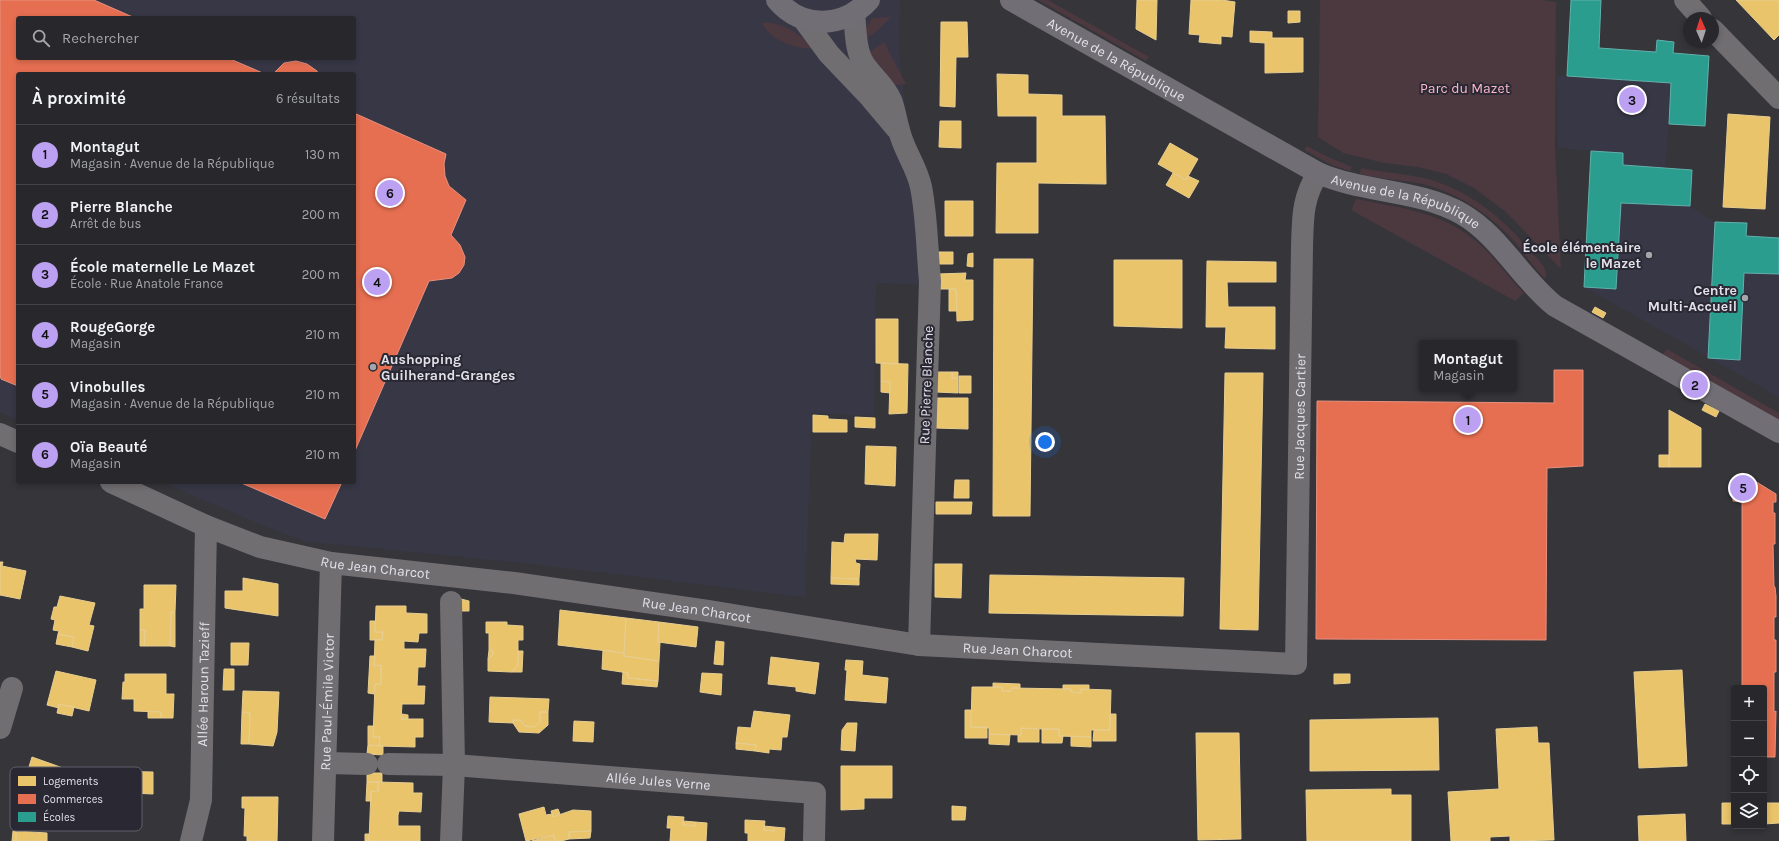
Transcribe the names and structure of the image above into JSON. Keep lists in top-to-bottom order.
{
  "streets": {
    "main road": ["Avenue de la République"],
    "street": [
      "Rue Pierre Blanche",
      "Rue Jacques Cartier",
      "Rue Jean Charcot",
      "Allée Haroun Tazieff",
      "Rue Paul-Émile Victor",
      "Allée Jules Verne"
    ]
  },
  "crossings": [
    ["Avenue de la République", "Rue Jacques Cartier"],
    ["Rue Pierre Blanche", "Rue Jean Charcot"],
    ["Rue Jacques Cartier", "Rue Jean Charcot"],
    ["Rue Jean Charcot", "Allée Haroun Tazieff"],
    ["Rue Jean Charcot", "Rue Paul-Émile Victor"],
    ["Rue Paul-Émile Victor", "Allée Jules Verne"]
  ],
  "parks": ["Parc du Mazet"],
  "places": ["École élémentaire le Mazet", "Centre Multi-Accueil", "Aushopping Guilherand-Granges"],
  "legend": ["Logements", "Commerces", "Écoles"],
  "north": "top",
  "page": {
    "search": "Rechercher",
    "heading": ["À proximité", "6 résultats"],
    "pins": [
      "3",
      "6",
      "4",
      "2",
      "1",
      "5"
    ],
    "list": [
      {
        "mark": "1",
        "name": "Montagut",
        "note": "Magasin · Avenue de la République",
        "value": "130 m"
      },
      {
        "mark": "2",
        "name": "Pierre Blanche",
        "note": "Arrêt de bus",
        "value": "200 m"
      },
      {
        "mark": "3",
        "name": "École maternelle Le Mazet",
        "note": "École · Rue Anatole France",
        "value": "200 m"
      },
      {
        "mark": "4",
        "name": "RougeGorge",
        "note": "Magasin",
        "value": "210 m"
      },
      {
        "mark": "5",
        "name": "Vinobulles",
        "note": "Magasin · Avenue de la République",
        "value": "210 m"
      },
      {
        "mark": "6",
        "name": "Oïa Beauté",
        "note": "Magasin",
        "value": "210 m"
      }
    ],
    "popup": ["Montagut", "Magasin"],
    "map_buttons": ["+", "−"]
  }
}
